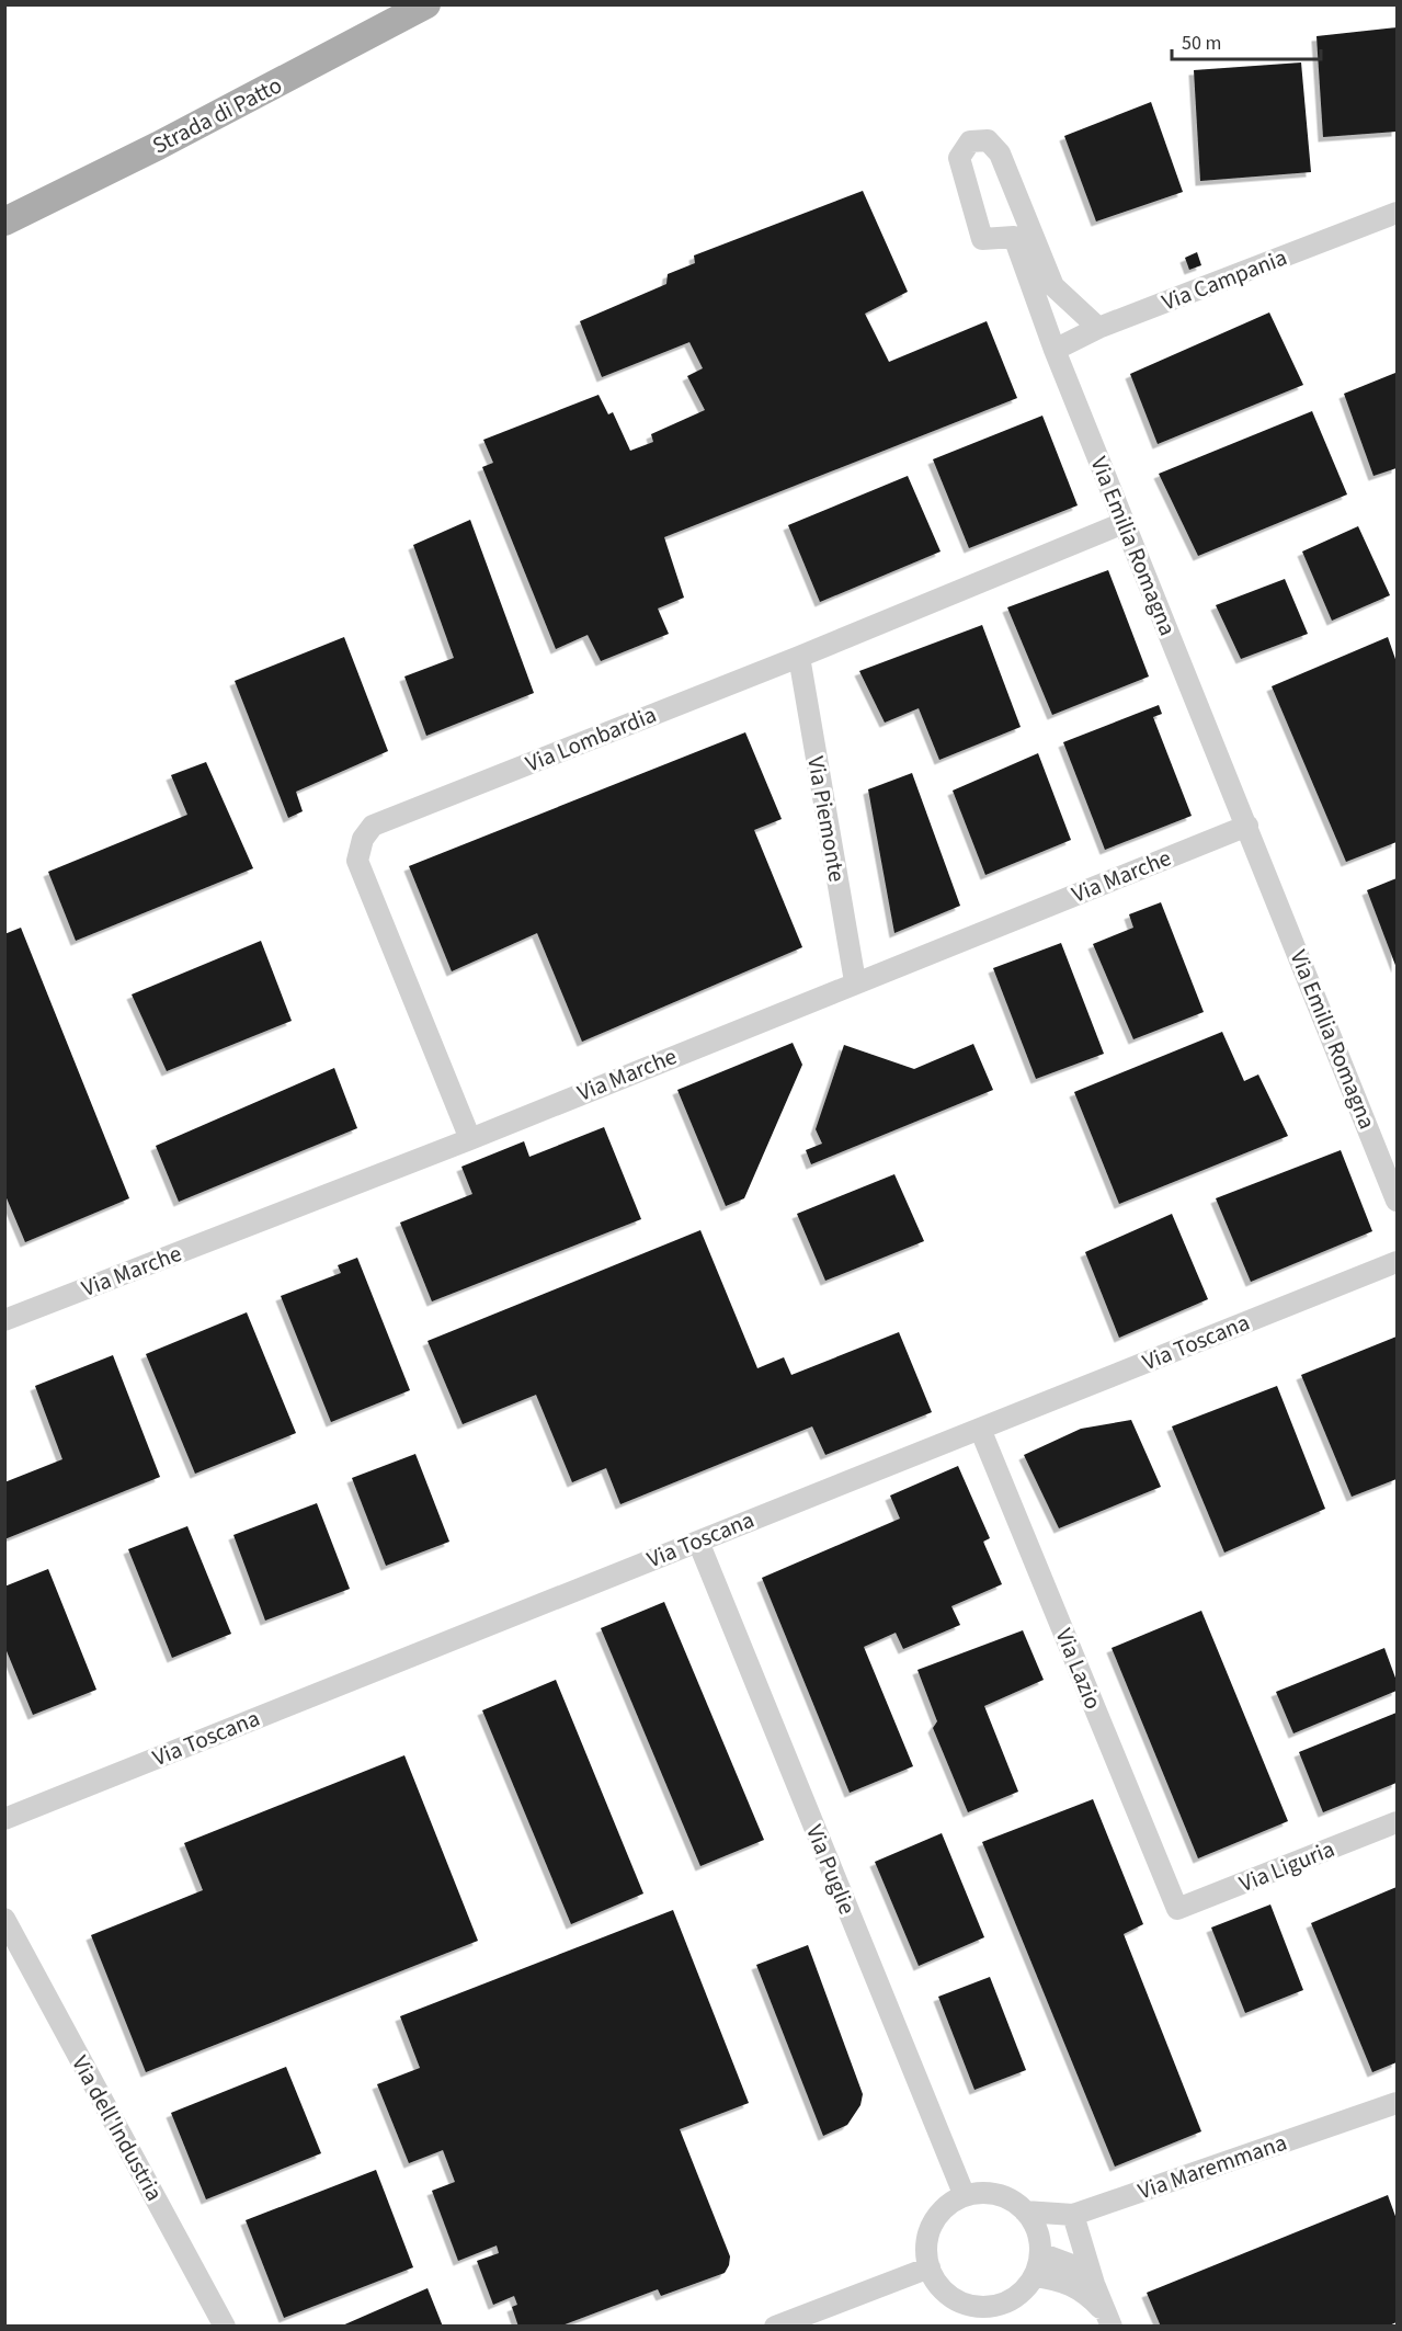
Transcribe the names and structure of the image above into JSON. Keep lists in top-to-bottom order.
{
  "streets": {
    "main road": ["Strada di Patto"],
    "street": [
      "Via Campania",
      "Via Emilia Romagna",
      "Via Lombardia",
      "Via Piemonte",
      "Via Marche",
      "Via Toscana",
      "Via Lazio",
      "Via Liguria",
      "Via Puglie",
      "Via dell'Industria",
      "Via Maremmana"
    ]
  },
  "crossings": [
    ["Via Campania", "Via Emilia Romagna"],
    ["Via Emilia Romagna", "Via Lombardia"],
    ["Via Emilia Romagna", "Via Marche"],
    ["Via Lombardia", "Via Piemonte"],
    ["Via Lombardia", "Via Marche"],
    ["Via Piemonte", "Via Marche"],
    ["Via Toscana", "Via Lazio"],
    ["Via Toscana", "Via Puglie"],
    ["Via Lazio", "Via Liguria"],
    ["Via Puglie", "Via Maremmana"]
  ],
  "scale_bar": "50 m"
}
